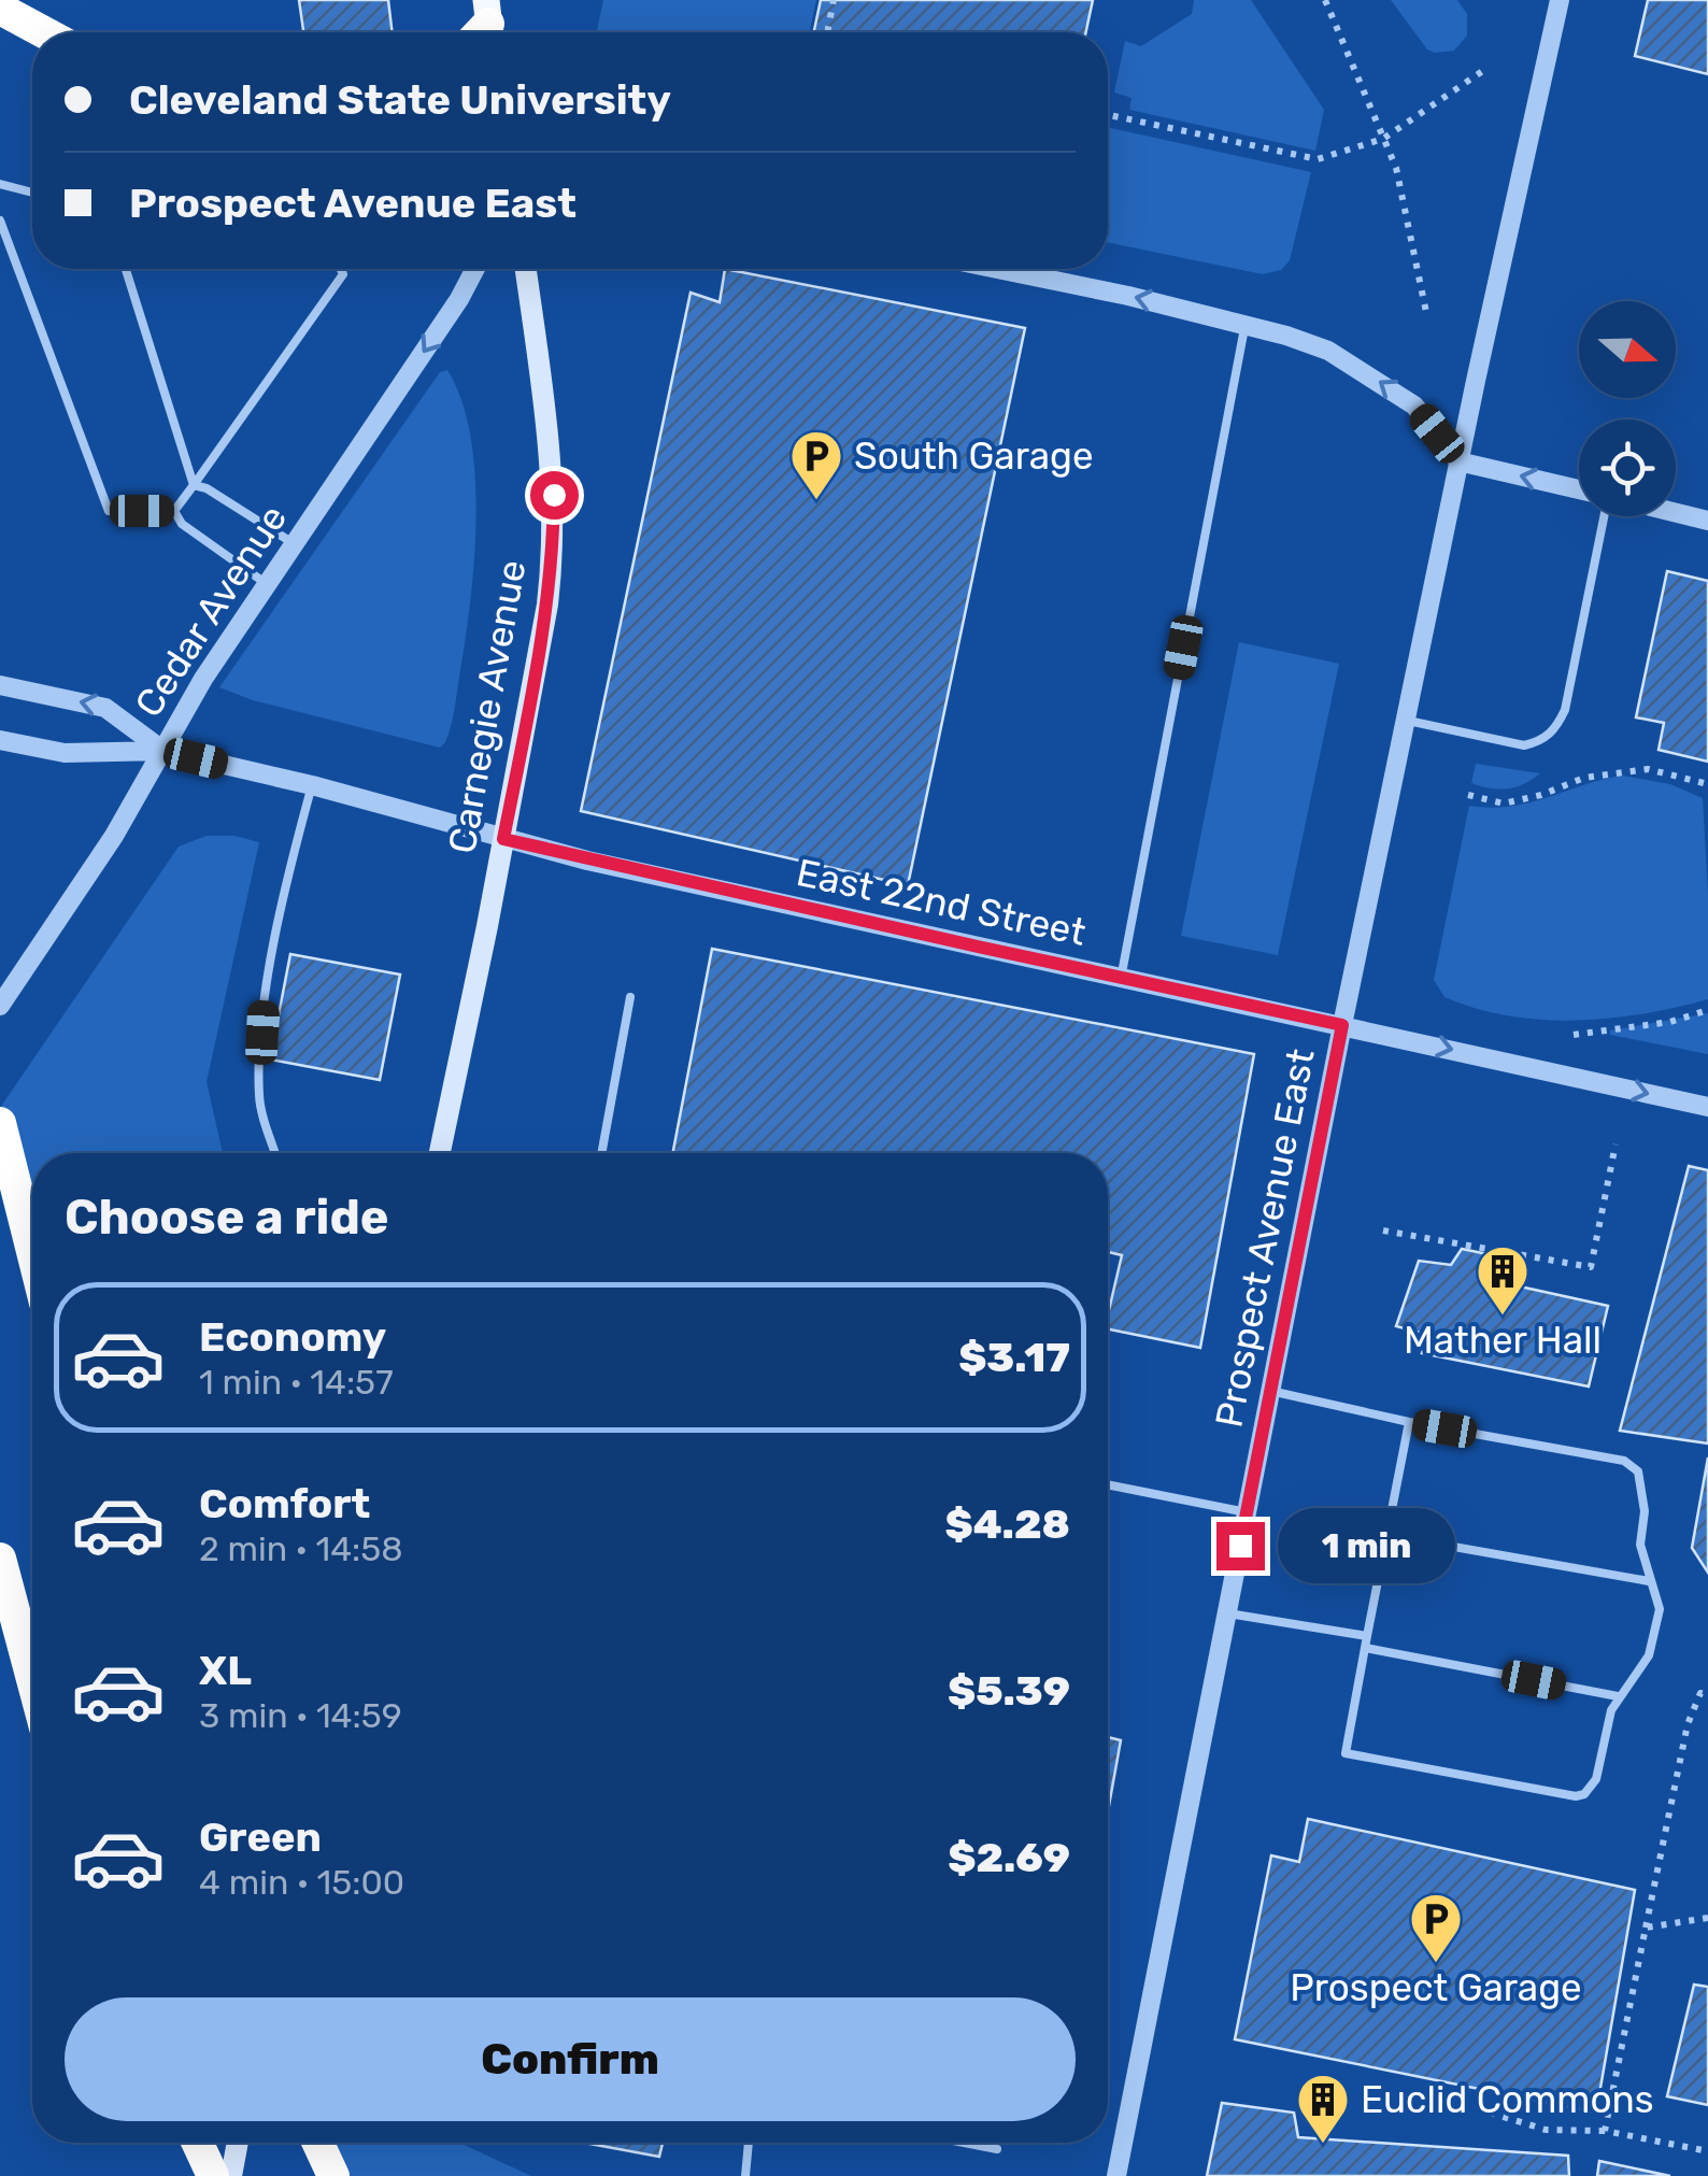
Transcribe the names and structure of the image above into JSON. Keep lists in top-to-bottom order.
{
  "streets": {
    "main road": ["Carnegie Avenue"],
    "street": ["Cedar Avenue", "East 22nd Street", "Prospect Avenue East"]
  },
  "crossings": [
    ["Cedar Avenue", "East 22nd Street"],
    ["Carnegie Avenue", "East 22nd Street"],
    ["East 22nd Street", "Prospect Avenue East"]
  ],
  "one_way": ["Cedar Avenue"],
  "places": {
    "parking": ["South Garage", "Prospect Garage"],
    "building": ["Mather Hall", "Euclid Commons"]
  },
  "north": "right",
  "page": {
    "banner": ["Cleveland State University", "Prospect Avenue East"],
    "heading": "Choose a ride",
    "list": [
      {
        "name": "Economy",
        "note": "1 min · 14:57",
        "value": "$3.17"
      },
      {
        "name": "Comfort",
        "note": "2 min · 14:58",
        "value": "$4.28"
      },
      {
        "name": "XL",
        "note": "3 min · 14:59",
        "value": "$5.39"
      },
      {
        "name": "Green",
        "note": "4 min · 15:00",
        "value": "$2.69"
      }
    ],
    "bubble": "1 min",
    "buttons": "Confirm"
  }
}
